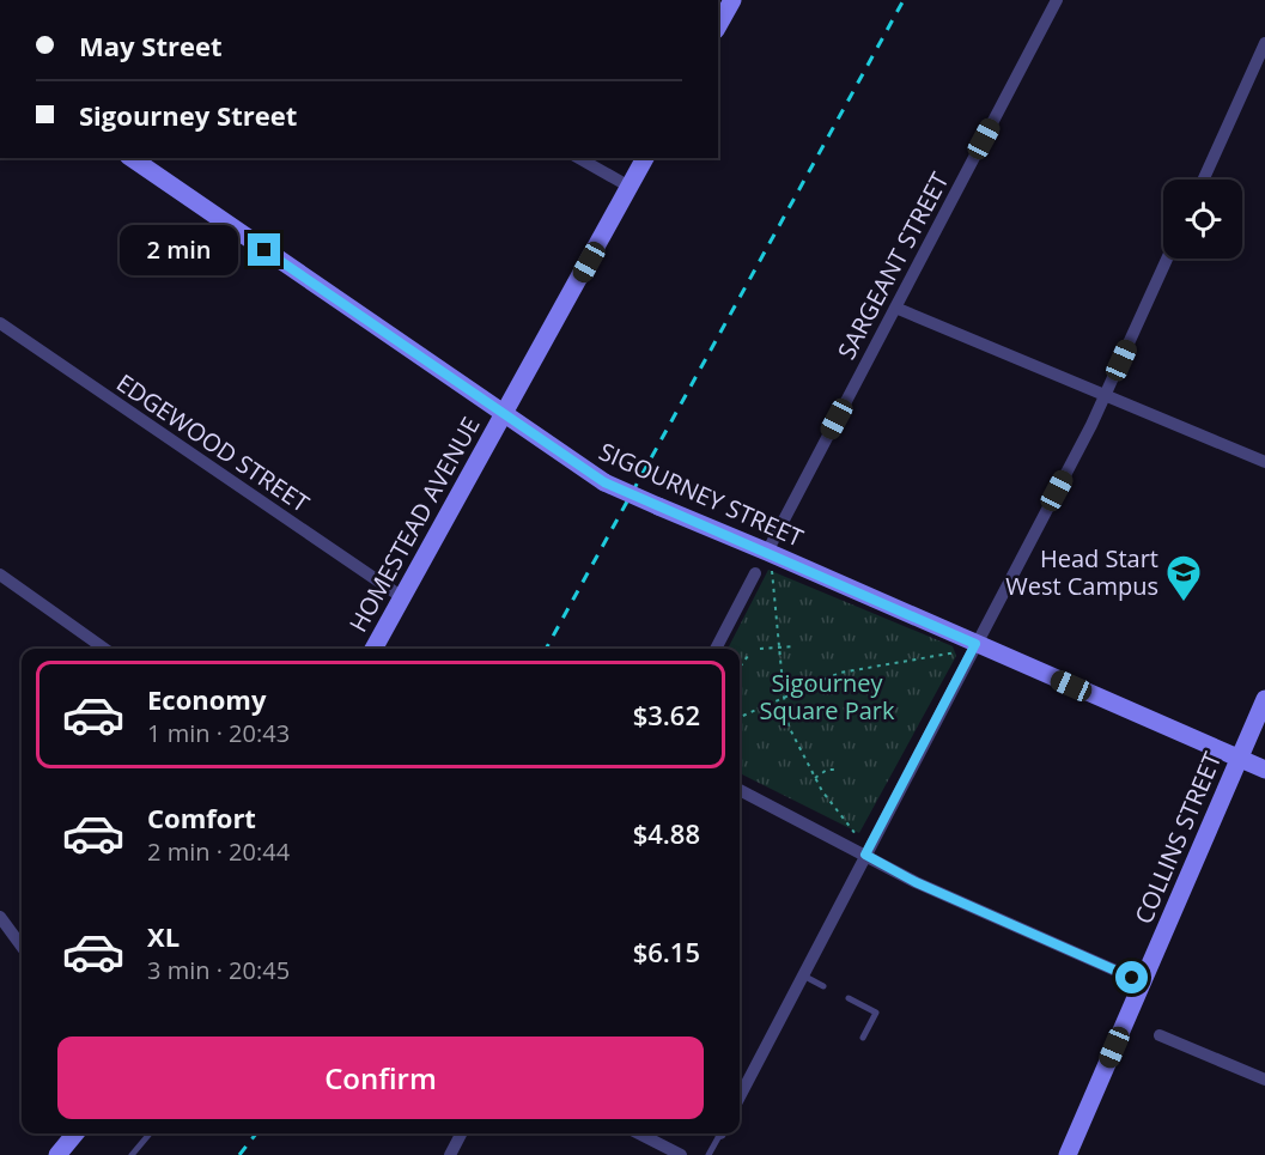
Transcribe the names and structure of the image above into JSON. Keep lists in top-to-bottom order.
{
  "streets": {
    "main road": ["SIGOURNEY STREET", "HOMESTEAD AVENUE", "COLLINS STREET"],
    "street": ["SARGEANT STREET", "EDGEWOOD STREET"]
  },
  "crossings": [
    ["SARGEANT STREET", "SIGOURNEY STREET"],
    ["EDGEWOOD STREET", "HOMESTEAD AVENUE"],
    ["SIGOURNEY STREET", "HOMESTEAD AVENUE"],
    ["SIGOURNEY STREET", "COLLINS STREET"]
  ],
  "parks": ["Sigourney Square Park"],
  "places": {
    "school or university": ["Head Start West Campus"]
  },
  "page": {
    "banner": ["May Street", "Sigourney Street"],
    "bubble": "2 min",
    "list": [
      {
        "name": "Economy",
        "note": "1 min · 20:43",
        "value": "$3.62"
      },
      {
        "name": "Comfort",
        "note": "2 min · 20:44",
        "value": "$4.88"
      },
      {
        "name": "XL",
        "note": "3 min · 20:45",
        "value": "$6.15"
      }
    ],
    "buttons": "Confirm"
  }
}
